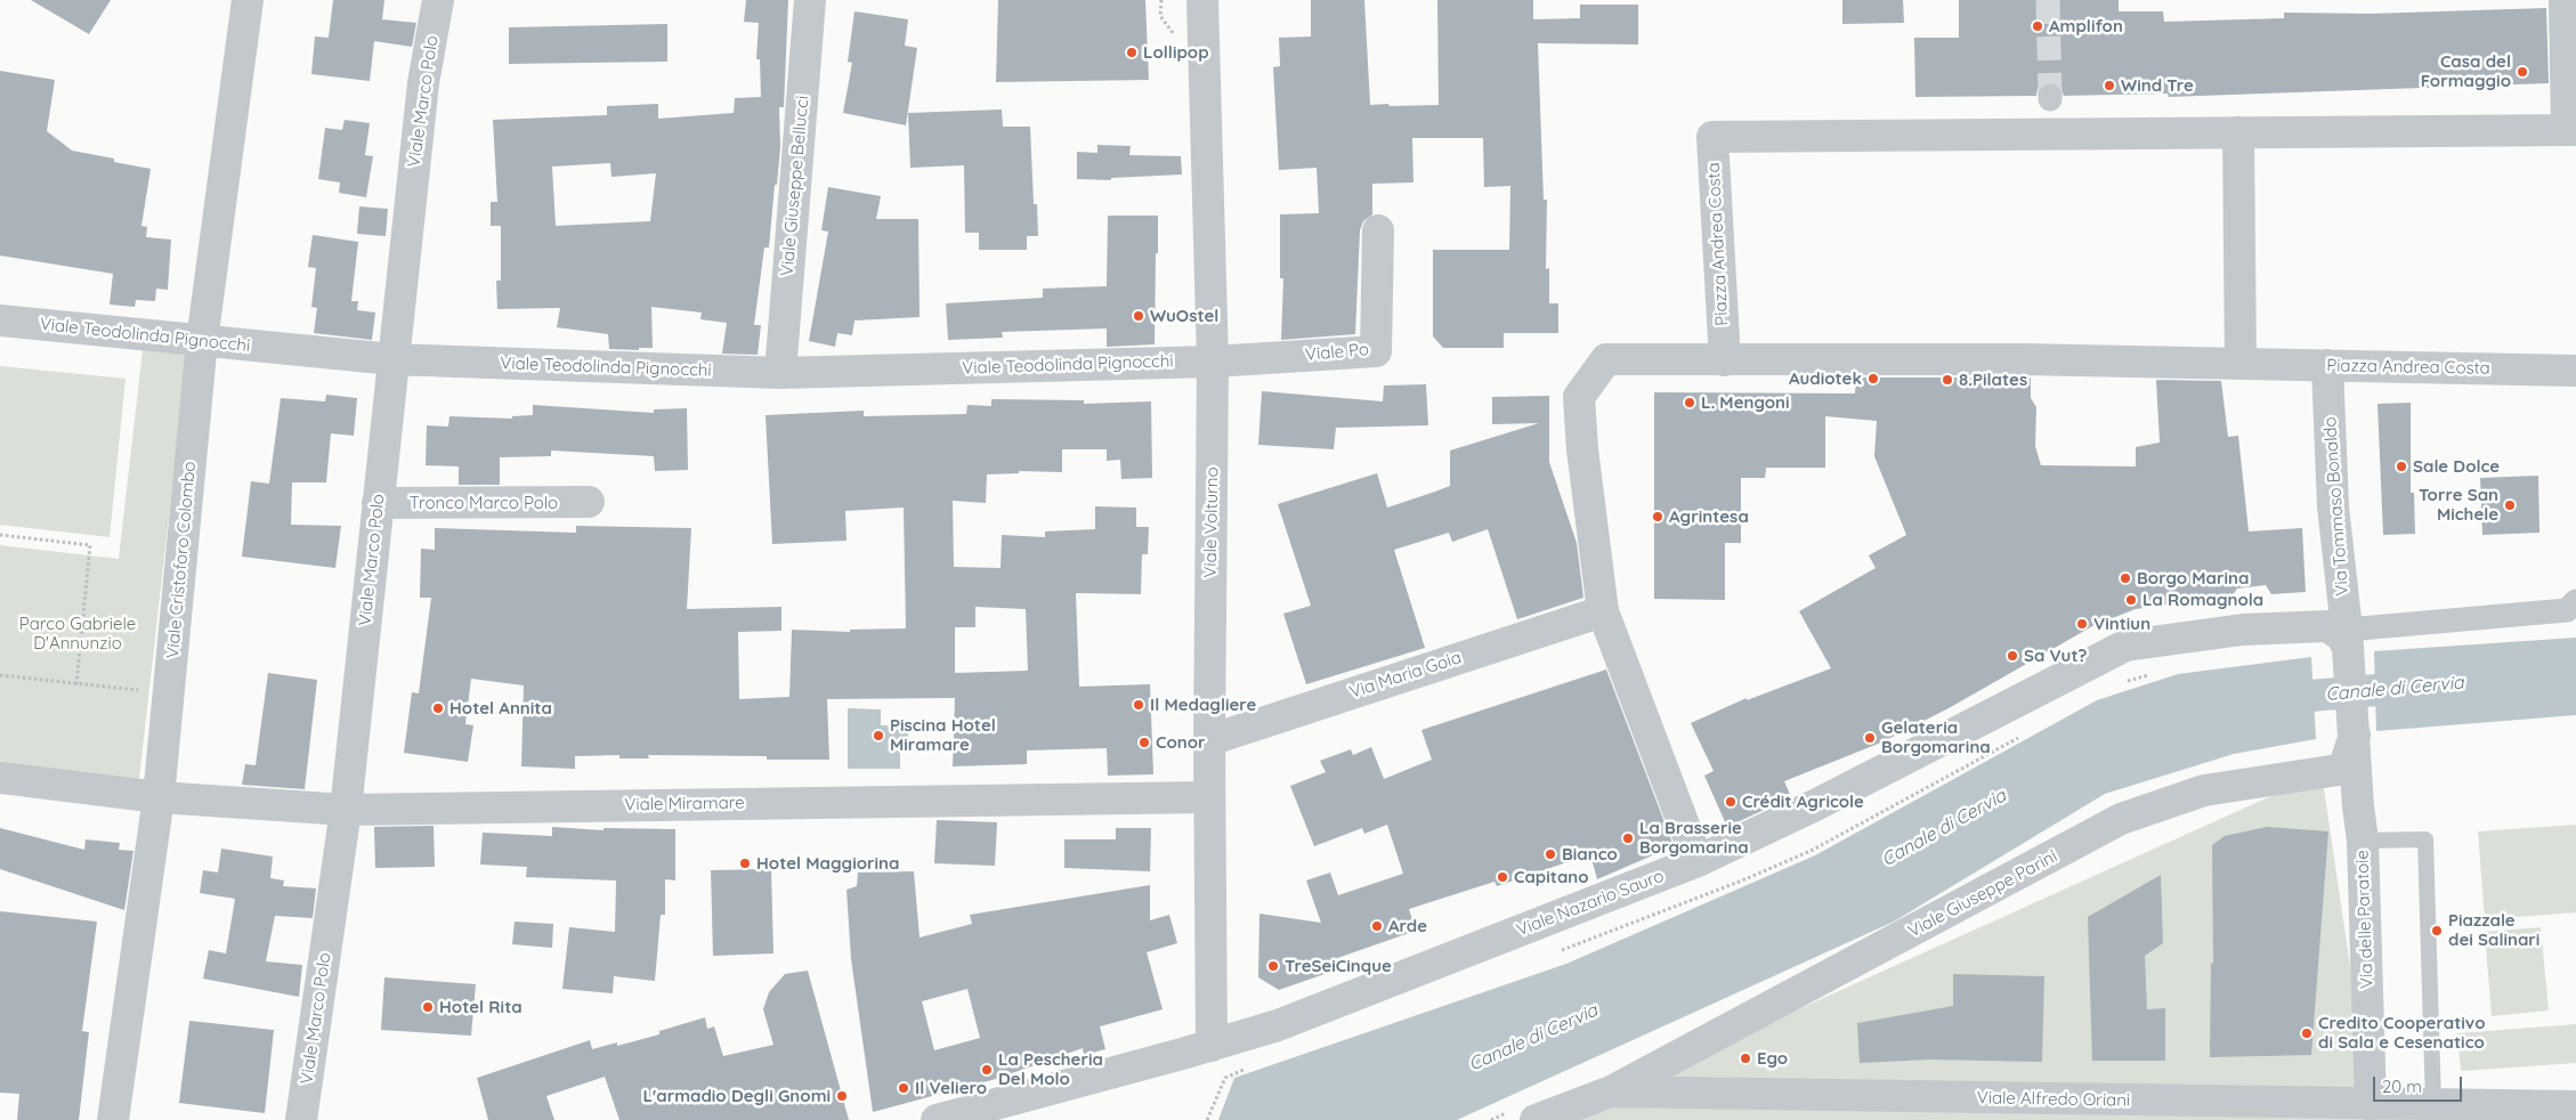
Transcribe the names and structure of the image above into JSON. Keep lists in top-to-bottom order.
{
  "streets": {
    "street": [
      "Viale Marco Polo",
      "Viale Giuseppe Bellucci",
      "Piazza Andrea Costa",
      "Viale Teodolinda Pignocchi",
      "Viale Po",
      "Tronco Marco Polo",
      "Via Tommaso Bonaldo",
      "Viale Volturno",
      "Viale Cristoforo Colombo",
      "Via Maria Goia",
      "Viale Miramare",
      "Viale Giuseppe Parini",
      "Viale Nazario Sauro",
      "Via delle Paratoie",
      "Viale Alfredo Oriani"
    ]
  },
  "crossings": [
    ["Viale Marco Polo", "Viale Teodolinda Pignocchi"],
    ["Viale Marco Polo", "Tronco Marco Polo"],
    ["Viale Marco Polo", "Viale Miramare"],
    ["Viale Giuseppe Bellucci", "Viale Teodolinda Pignocchi"],
    ["Piazza Andrea Costa", "Via Tommaso Bonaldo"],
    ["Viale Teodolinda Pignocchi", "Viale Po"],
    ["Viale Teodolinda Pignocchi", "Viale Volturno"],
    ["Viale Teodolinda Pignocchi", "Viale Cristoforo Colombo"],
    ["Viale Po", "Viale Volturno"],
    ["Via Tommaso Bonaldo", "Viale Giuseppe Parini"],
    ["Via Tommaso Bonaldo", "Viale Nazario Sauro"],
    ["Via Tommaso Bonaldo", "Via delle Paratoie"],
    ["Viale Volturno", "Via Maria Goia"],
    ["Viale Volturno", "Viale Miramare"],
    ["Viale Volturno", "Viale Nazario Sauro"],
    ["Viale Cristoforo Colombo", "Viale Miramare"],
    ["Viale Giuseppe Parini", "Via delle Paratoie"],
    ["Viale Giuseppe Parini", "Viale Alfredo Oriani"],
    ["Via delle Paratoie", "Viale Alfredo Oriani"]
  ],
  "water": ["Canale di Cervia"],
  "parks": ["Parco Gabriele D'Annunzio"],
  "places": [
    "Amplifon",
    "Lollipop",
    "Casa del Formaggio",
    "Wind Tre",
    "WuOstel",
    "Audiotek",
    "8.Pilates",
    "L. Mengoni",
    "Sale Dolce",
    "Torre San Michele",
    "Agrintesa",
    "Borgo Marina",
    "La Romagnola",
    "Vintiun",
    "Sa Vut?",
    "Il Medagliere",
    "Hotel Annita",
    "Piscina Hotel Miramare",
    "Gelateria Borgomarina",
    "Conor",
    "Crédit Agricole",
    "La Brasserie Borgomarina",
    "Bianco",
    "Hotel Maggiorina",
    "Capitano",
    "Arde",
    "Piazzale dei Salinari",
    "TreSeiCinque",
    "Hotel Rita",
    "Credito Cooperativo di Sala e Cesenatico",
    "Ego",
    "La Pescheria Del Molo",
    "Il Veliero",
    "L'armadio Degli Gnomi"
  ],
  "scale_bar": "20 m"
}
